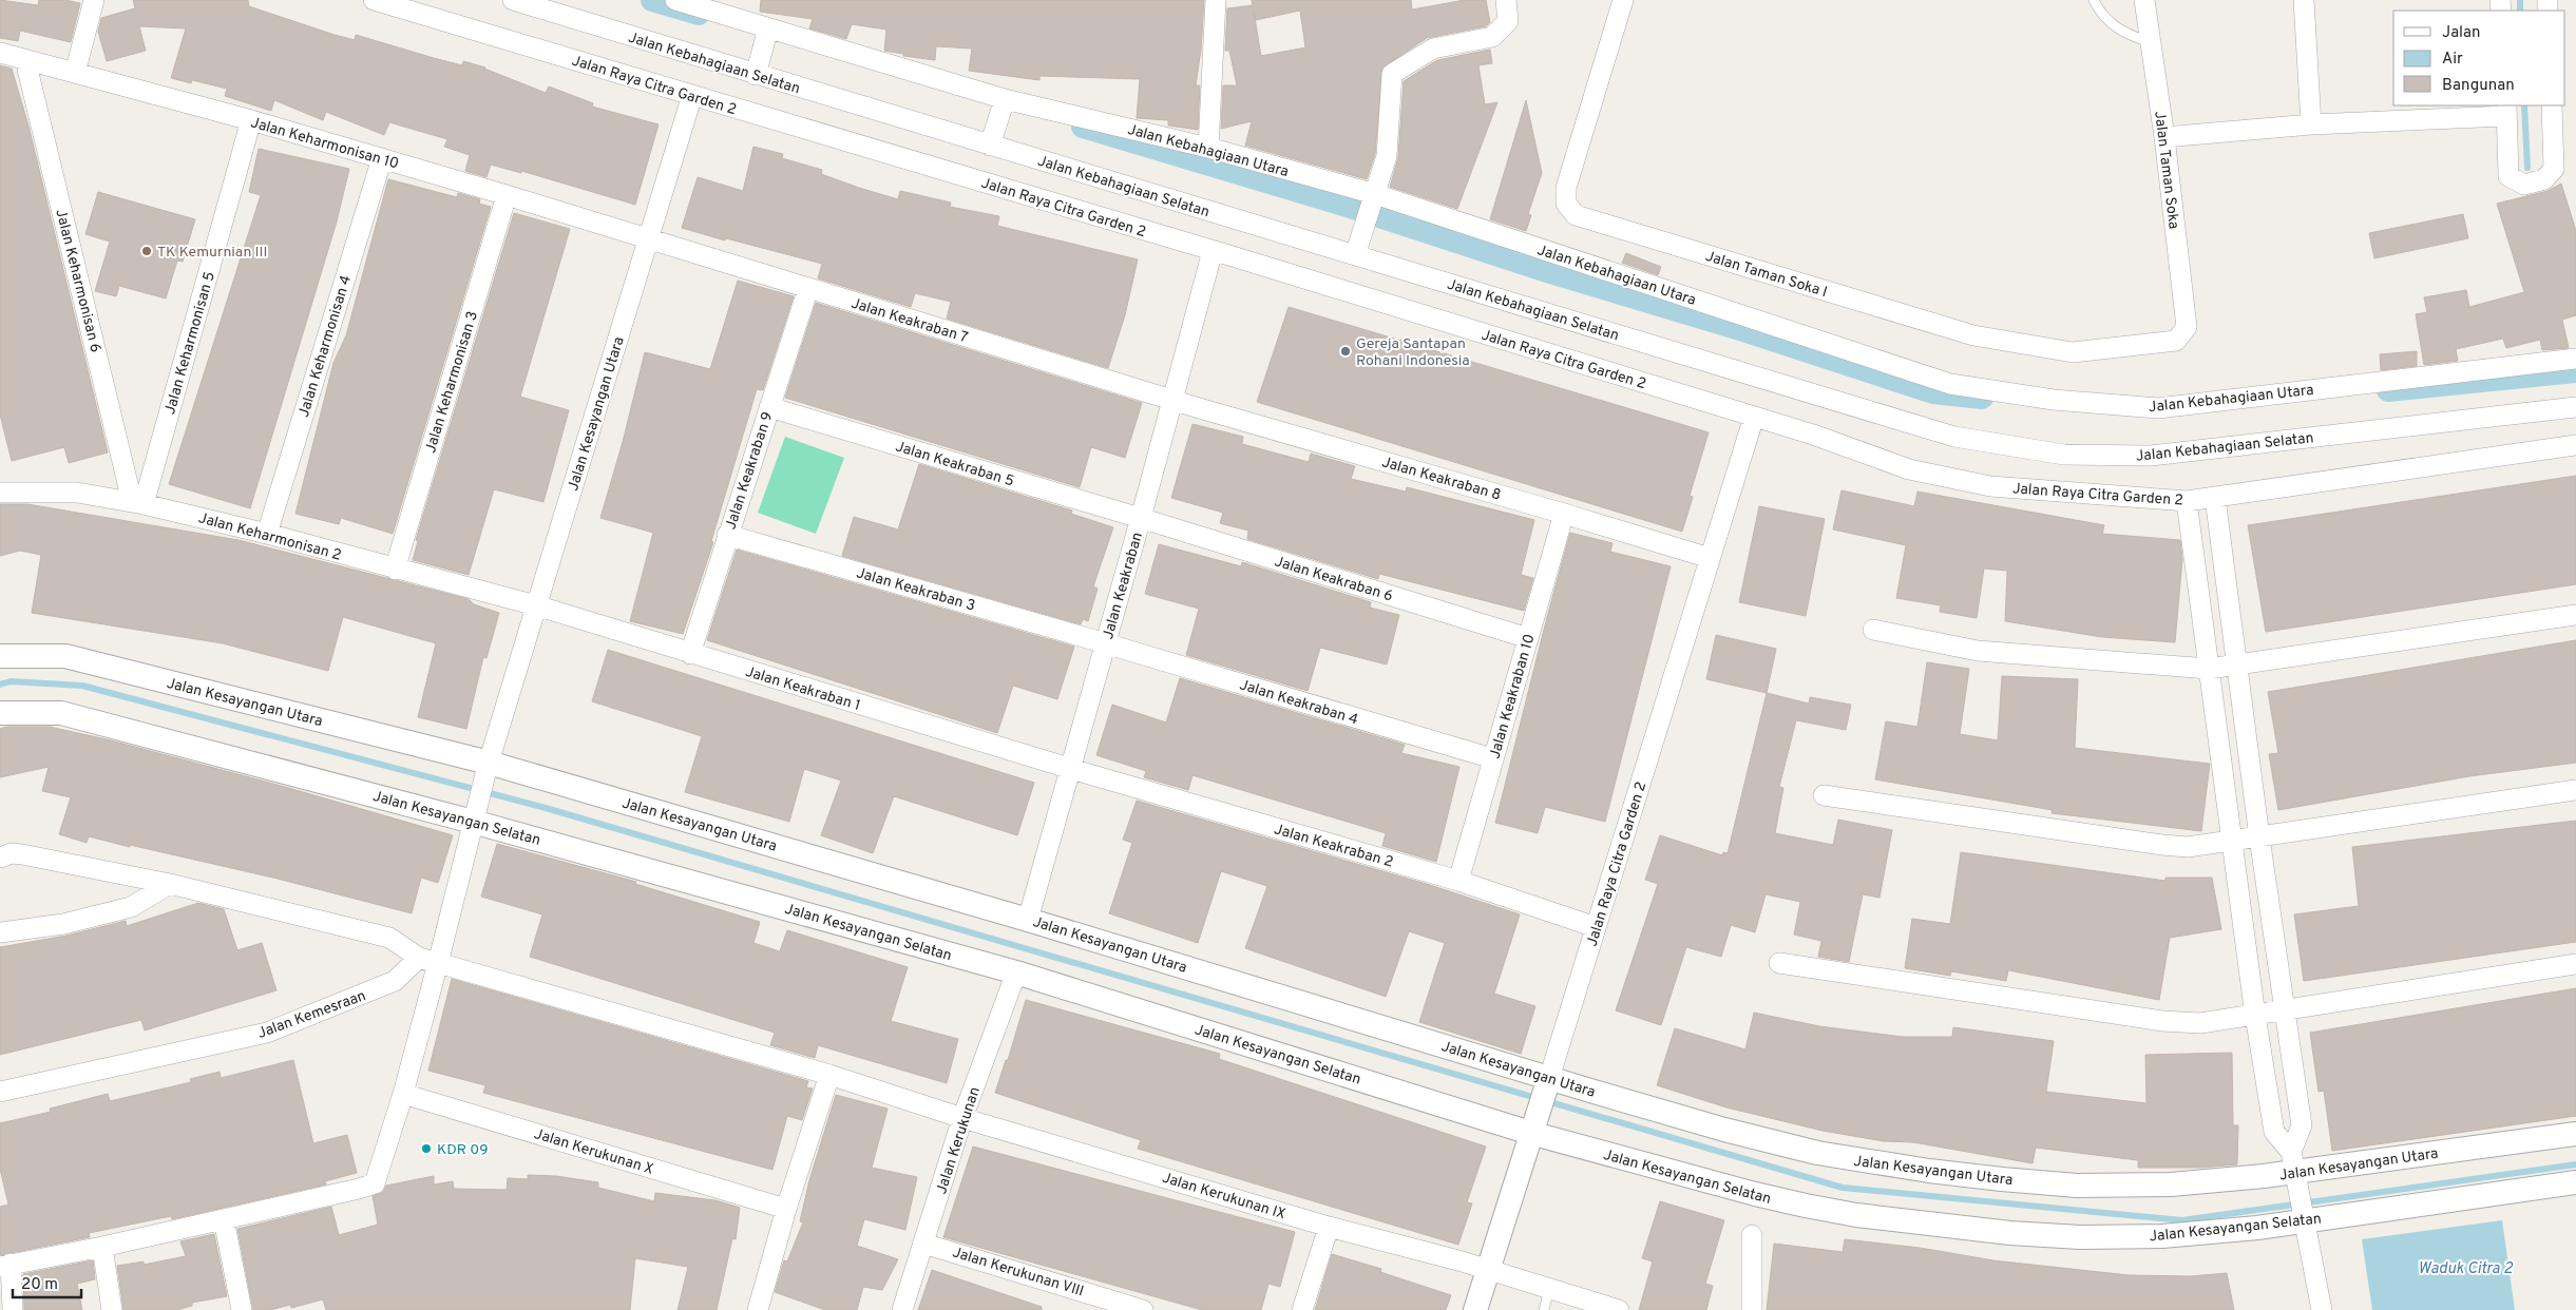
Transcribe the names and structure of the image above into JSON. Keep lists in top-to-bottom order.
{
  "streets": {
    "street": [
      "Jalan Kebahagiaan Selatan",
      "Jalan Raya Citra Garden 2",
      "Jalan Keharmonisan 10",
      "Jalan Kebahagiaan Utara",
      "Jalan Taman Soka",
      "Jalan Taman Soka I",
      "Jalan Keharmonisan 6",
      "Jalan Keakraban 7",
      "Jalan Keharmonisan 5",
      "Jalan Keharmonisan 4",
      "Jalan Keharmonisan 3",
      "Jalan Kesayangan Utara",
      "Jalan Keakraban 5",
      "Jalan Keakraban 9",
      "Jalan Keakraban 8",
      "Jalan Keharmonisan 2",
      "Jalan Keakraban 6",
      "Jalan Keakraban",
      "Jalan Keakraban 3",
      "Jalan Keakraban 1",
      "Jalan Keakraban 10",
      "Jalan Keakraban 4",
      "Jalan Kesayangan Selatan",
      "Jalan Keakraban 2",
      "Jalan Kemesraan",
      "Jalan Kerukunan",
      "Jalan Kerukunan X",
      "Jalan Kerukunan IX",
      "Jalan Kerukunan VIII"
    ]
  },
  "crossings": [
    ["Jalan Raya Citra Garden 2", "Jalan Kesayangan Utara"],
    ["Jalan Raya Citra Garden 2", "Jalan Keakraban 8"],
    ["Jalan Raya Citra Garden 2", "Jalan Keakraban"],
    ["Jalan Raya Citra Garden 2", "Jalan Kesayangan Selatan"],
    ["Jalan Raya Citra Garden 2", "Jalan Keakraban 2"],
    ["Jalan Raya Citra Garden 2", "Jalan Kerukunan IX"],
    ["Jalan Keharmonisan 10", "Jalan Keharmonisan 6"],
    ["Jalan Keharmonisan 10", "Jalan Keakraban 7"],
    ["Jalan Keharmonisan 10", "Jalan Keharmonisan 5"],
    ["Jalan Keharmonisan 10", "Jalan Keharmonisan 4"],
    ["Jalan Keharmonisan 10", "Jalan Keharmonisan 3"],
    ["Jalan Keharmonisan 10", "Jalan Kesayangan Utara"],
    ["Jalan Taman Soka", "Jalan Taman Soka I"],
    ["Jalan Keharmonisan 6", "Jalan Keharmonisan 5"],
    ["Jalan Keharmonisan 6", "Jalan Keharmonisan 2"],
    ["Jalan Keakraban 7", "Jalan Kesayangan Utara"],
    ["Jalan Keakraban 7", "Jalan Keakraban 9"],
    ["Jalan Keakraban 7", "Jalan Keakraban 8"],
    ["Jalan Keakraban 7", "Jalan Keakraban"],
    ["Jalan Keharmonisan 5", "Jalan Keharmonisan 2"],
    ["Jalan Keharmonisan 4", "Jalan Keharmonisan 2"],
    ["Jalan Keharmonisan 3", "Jalan Keharmonisan 2"],
    ["Jalan Kesayangan Utara", "Jalan Keharmonisan 2"],
    ["Jalan Kesayangan Utara", "Jalan Keakraban"],
    ["Jalan Kesayangan Utara", "Jalan Keakraban 1"],
    ["Jalan Kesayangan Utara", "Jalan Kesayangan Selatan"],
    ["Jalan Keakraban 5", "Jalan Keakraban 9"],
    ["Jalan Keakraban 5", "Jalan Keakraban 6"],
    ["Jalan Keakraban 5", "Jalan Keakraban"],
    ["Jalan Keakraban 9", "Jalan Keakraban 3"],
    ["Jalan Keakraban 9", "Jalan Keakraban 1"],
    ["Jalan Keakraban 8", "Jalan Keakraban"],
    ["Jalan Keakraban 8", "Jalan Keakraban 10"],
    ["Jalan Keharmonisan 2", "Jalan Keakraban 1"],
    ["Jalan Keakraban 6", "Jalan Keakraban"],
    ["Jalan Keakraban 6", "Jalan Keakraban 10"],
    ["Jalan Keakraban", "Jalan Keakraban 3"],
    ["Jalan Keakraban", "Jalan Keakraban 1"],
    ["Jalan Keakraban", "Jalan Keakraban 4"],
    ["Jalan Keakraban", "Jalan Keakraban 2"],
    ["Jalan Keakraban 3", "Jalan Keakraban 4"],
    ["Jalan Keakraban 1", "Jalan Keakraban 2"],
    ["Jalan Keakraban 10", "Jalan Keakraban 4"],
    ["Jalan Keakraban 10", "Jalan Keakraban 2"],
    ["Jalan Kesayangan Selatan", "Jalan Kerukunan"],
    ["Jalan Kemesraan", "Jalan Kerukunan IX"],
    ["Jalan Kerukunan", "Jalan Kerukunan IX"],
    ["Jalan Kerukunan", "Jalan Kerukunan VIII"]
  ],
  "water": ["Waduk Citra 2"],
  "places": ["TK Kemurnian III", "Gereja Santapan Rohani Indonesia", "KDR 09"],
  "legend": ["Jalan", "Air", "Bangunan"],
  "scale_bar": "20 m"
}
